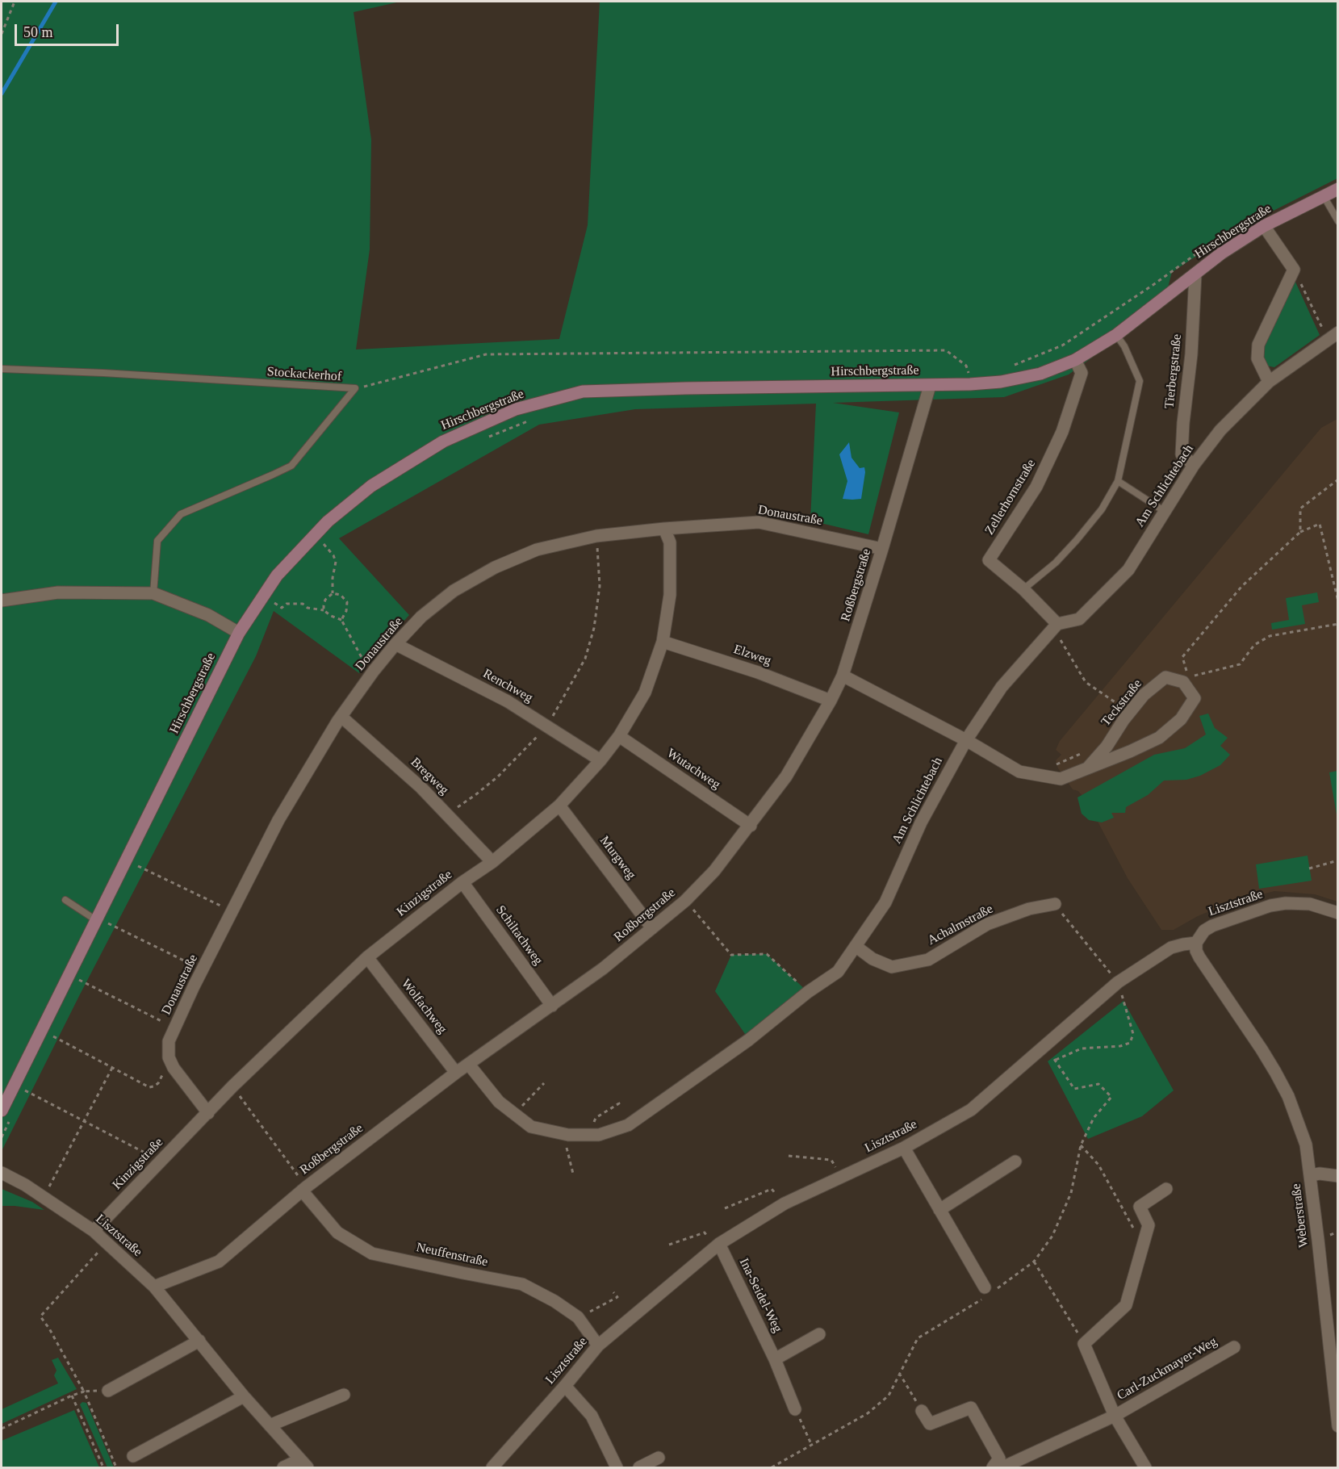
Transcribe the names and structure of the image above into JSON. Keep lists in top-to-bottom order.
{
  "streets": {
    "street": [
      "Hirschbergstraße",
      "Tierbergstraße",
      "Am Schlichtebach",
      "Zellerhornstraße",
      "Donaustraße",
      "Roßbergstraße",
      "Elzweg",
      "Renchweg",
      "Teckstraße",
      "Wutachweg",
      "Bregweg",
      "Murgweg",
      "Kinzigstraße",
      "Lisztstraße",
      "Achalmstraße",
      "Schiltachweg",
      "Wolfachweg",
      "Weberstraße",
      "Neuffenstraße",
      "Ina-Seidel-Weg",
      "Carl-Zuckmayer-Weg"
    ],
    "lane": ["Stockackerhof"]
  },
  "crossings": [
    ["Hirschbergstraße", "Tierbergstraße"],
    ["Hirschbergstraße", "Zellerhornstraße"],
    ["Hirschbergstraße", "Roßbergstraße"],
    ["Tierbergstraße", "Am Schlichtebach"],
    ["Am Schlichtebach", "Zellerhornstraße"],
    ["Am Schlichtebach", "Roßbergstraße"],
    ["Am Schlichtebach", "Teckstraße"],
    ["Am Schlichtebach", "Achalmstraße"],
    ["Donaustraße", "Roßbergstraße"],
    ["Donaustraße", "Renchweg"],
    ["Donaustraße", "Bregweg"],
    ["Donaustraße", "Kinzigstraße"],
    ["Roßbergstraße", "Elzweg"],
    ["Roßbergstraße", "Teckstraße"],
    ["Roßbergstraße", "Wutachweg"],
    ["Roßbergstraße", "Murgweg"],
    ["Roßbergstraße", "Lisztstraße"],
    ["Roßbergstraße", "Schiltachweg"],
    ["Roßbergstraße", "Wolfachweg"],
    ["Roßbergstraße", "Neuffenstraße"],
    ["Elzweg", "Kinzigstraße"],
    ["Renchweg", "Kinzigstraße"],
    ["Wutachweg", "Kinzigstraße"],
    ["Bregweg", "Kinzigstraße"],
    ["Murgweg", "Kinzigstraße"],
    ["Kinzigstraße", "Lisztstraße"],
    ["Kinzigstraße", "Schiltachweg"],
    ["Kinzigstraße", "Wolfachweg"],
    ["Lisztstraße", "Weberstraße"],
    ["Lisztstraße", "Neuffenstraße"],
    ["Lisztstraße", "Ina-Seidel-Weg"]
  ],
  "scale_bar": "50 m"
}
